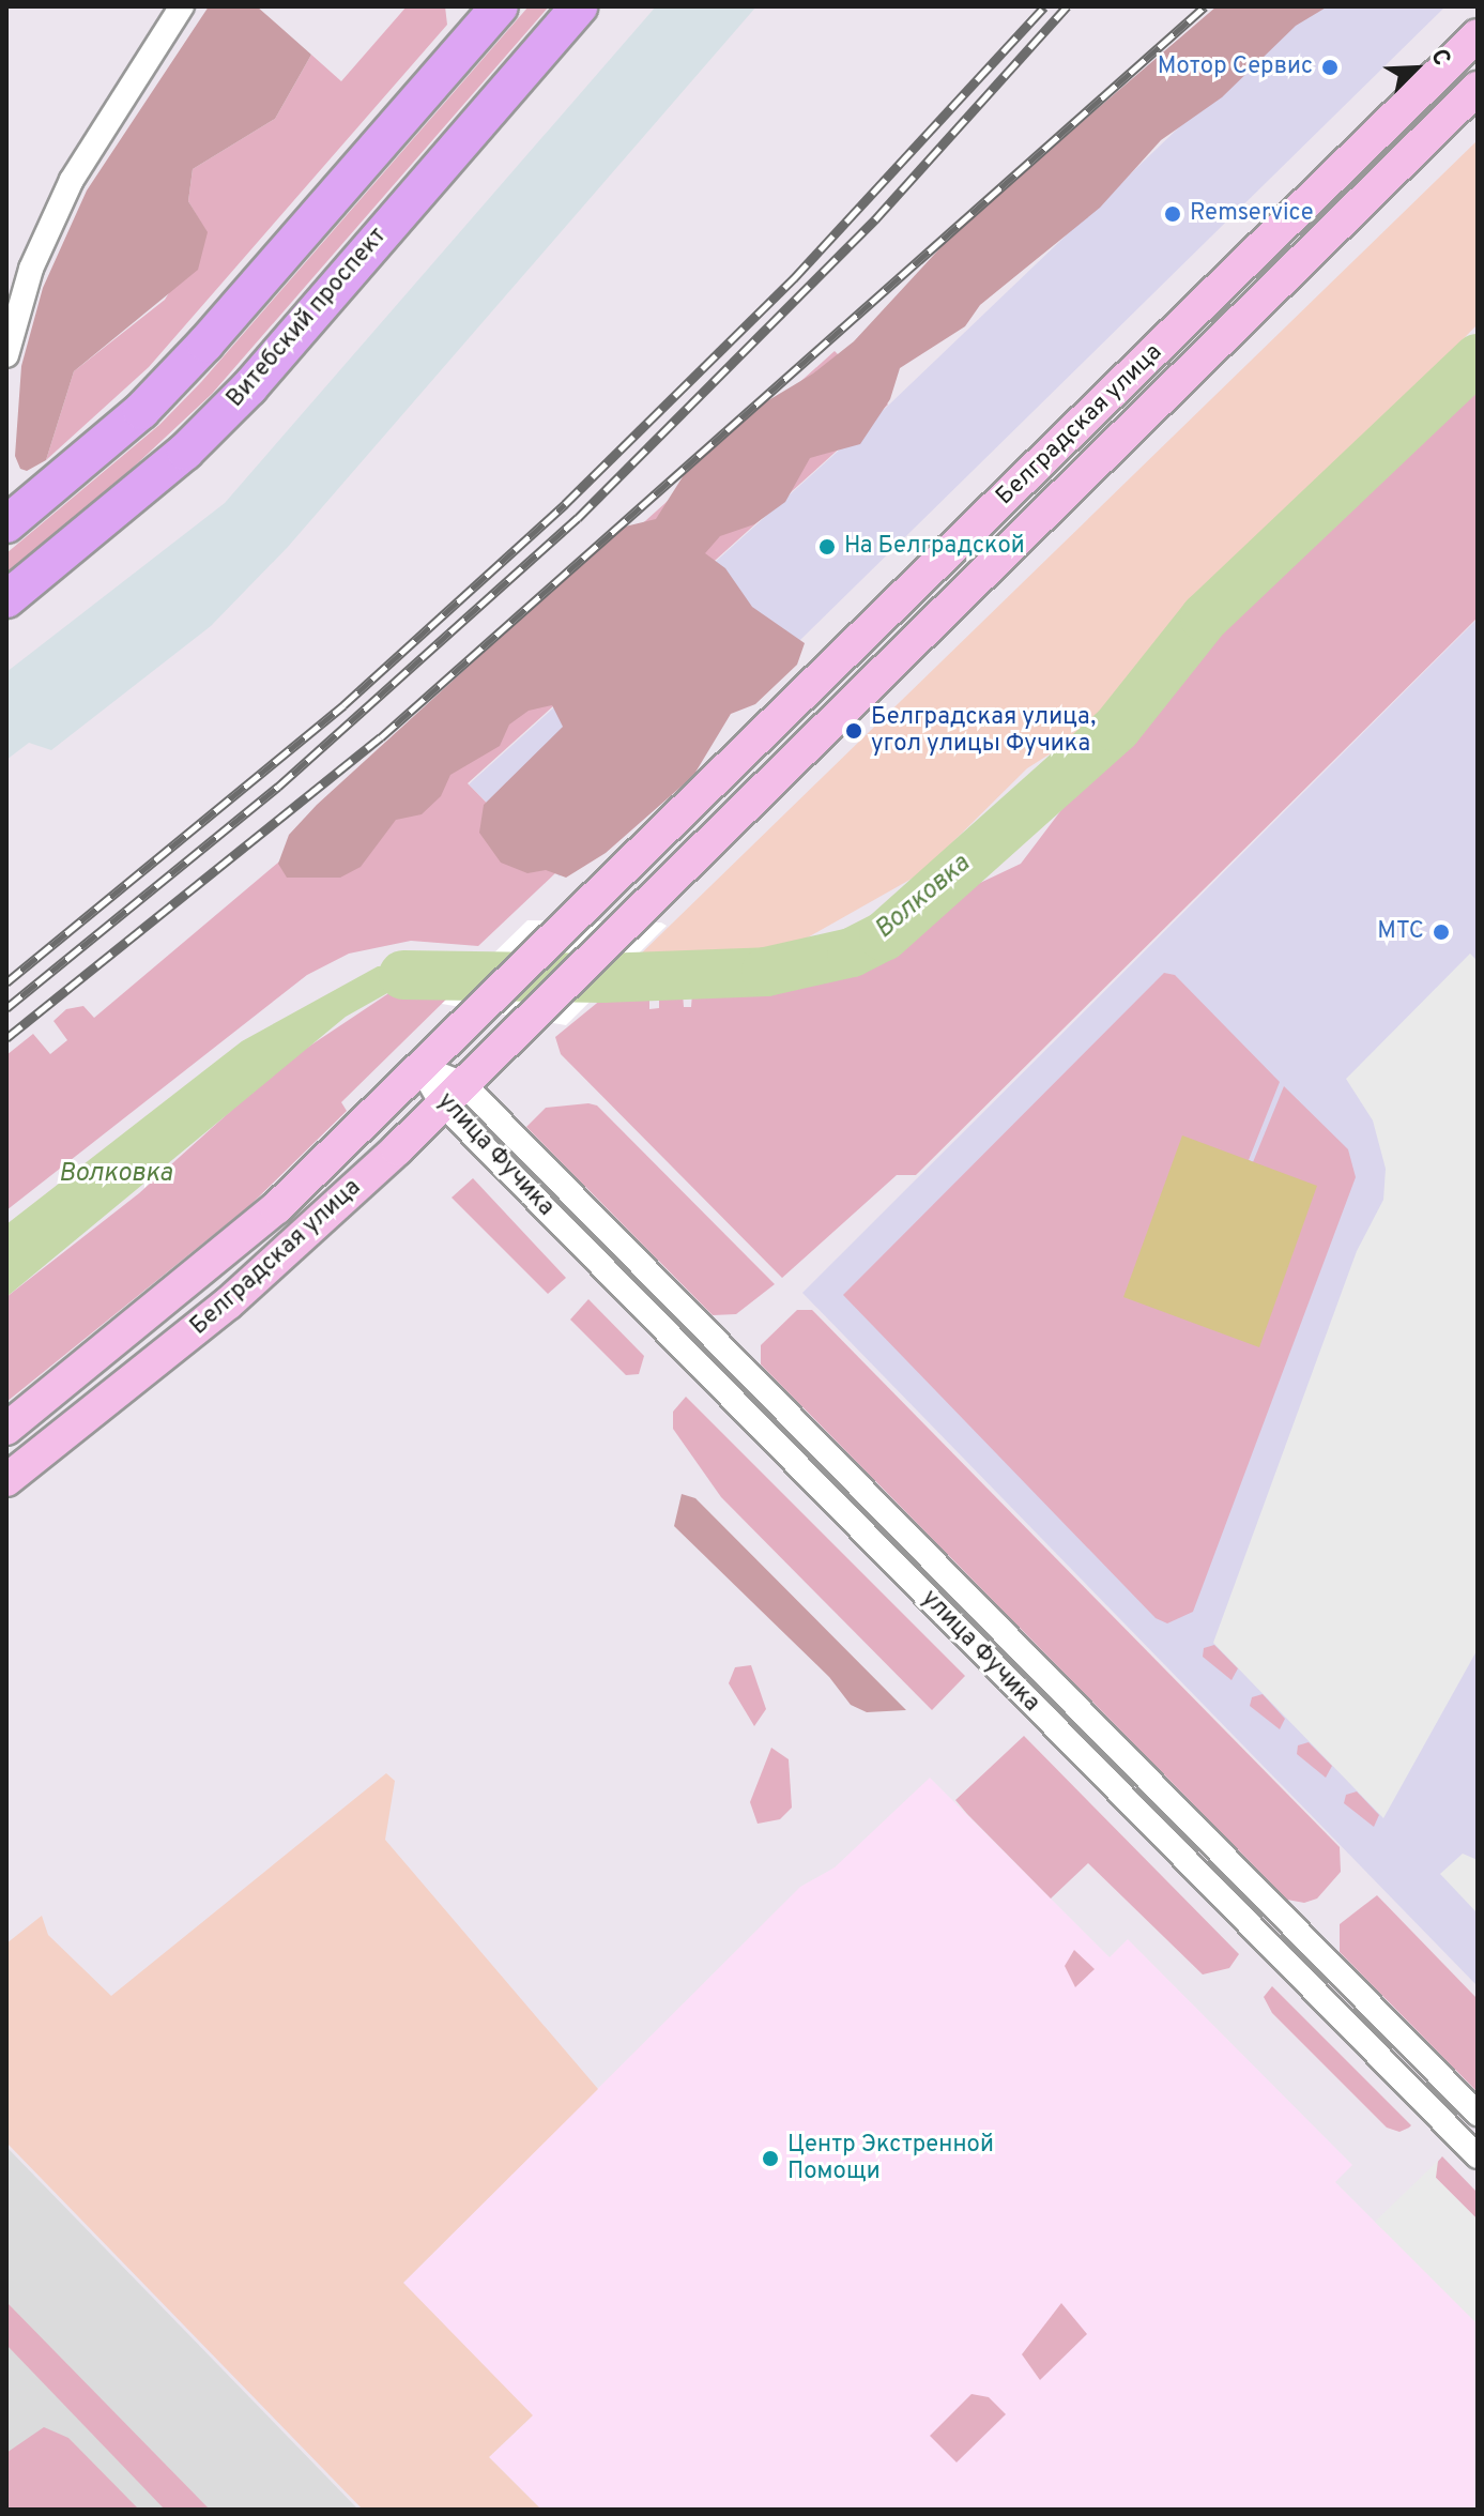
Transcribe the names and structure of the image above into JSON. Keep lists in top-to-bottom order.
{
  "streets": {
    "main road": ["Витебский проспект"],
    "street": ["Белградская улица", "улица Фучика"]
  },
  "crossings": [
    ["Белградская улица", "улица Фучика"]
  ],
  "water": ["Волковка"],
  "places": [
    "Мотор Сервис",
    "Remservice",
    "На Белградской",
    "Белградская улица, угол улицы Фучика",
    "МТС",
    "Центр Экстренной Помощи"
  ],
  "north": "top right"
}
